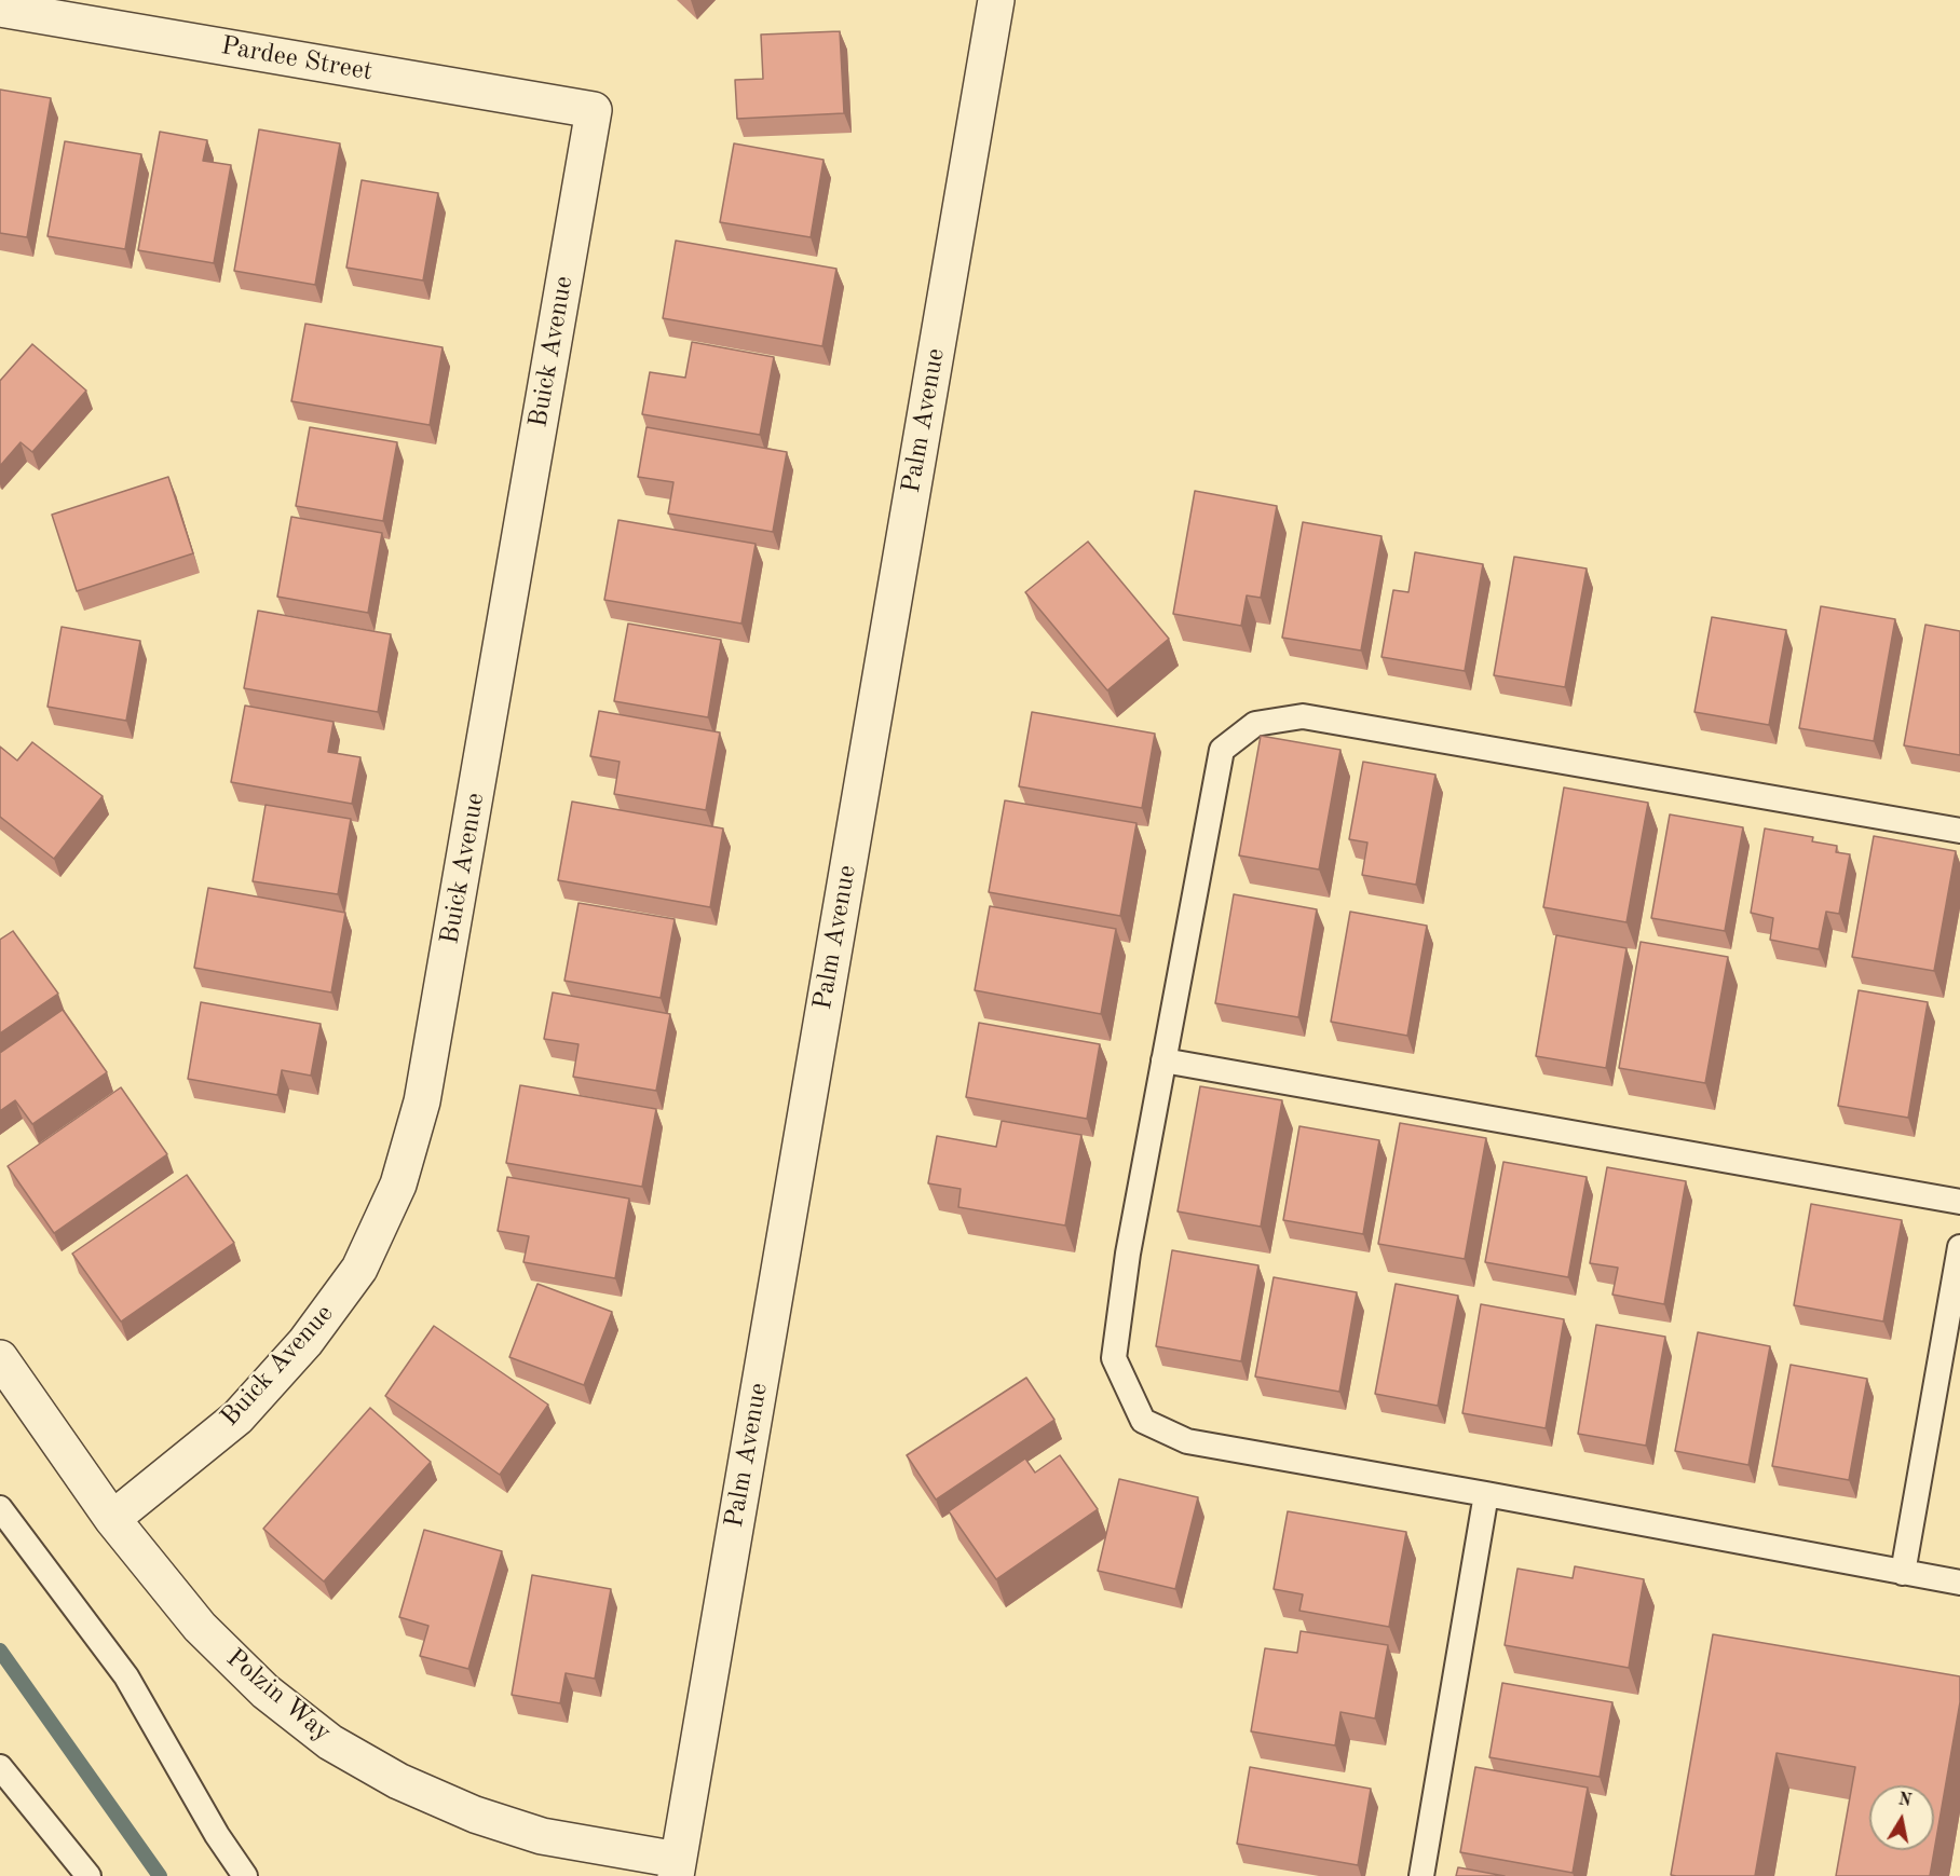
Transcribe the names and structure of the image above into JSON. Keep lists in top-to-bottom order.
{
  "streets": {
    "street": [
      "Pardee Street",
      "Buick Avenue",
      "Palm Avenue",
      "Polzin Way"
    ]
  },
  "crossings": [
    ["Pardee Street", "Buick Avenue"],
    ["Buick Avenue", "Polzin Way"],
    ["Palm Avenue", "Polzin Way"]
  ],
  "north": "top"
}
